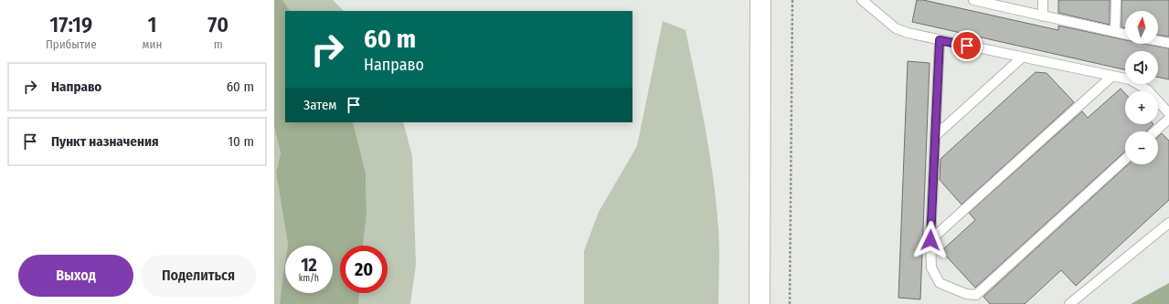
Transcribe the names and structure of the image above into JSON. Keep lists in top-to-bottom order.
{
  "north": "top",
  "page": {
    "eta": [
      "17:19",
      "Прибытие",
      "1",
      "мин",
      "70",
      "m"
    ],
    "map_buttons": ["+", "−"],
    "turn": ["60 m", "Направо"],
    "list": [
      {
        "name": "Направо",
        "value": "60 m"
      },
      {
        "name": "Пункт назначения",
        "value": "10 m"
      }
    ],
    "then": "Затем",
    "speed": "12 km/h",
    "limit": "20",
    "buttons": ["Выход", "Поделиться"]
  }
}
